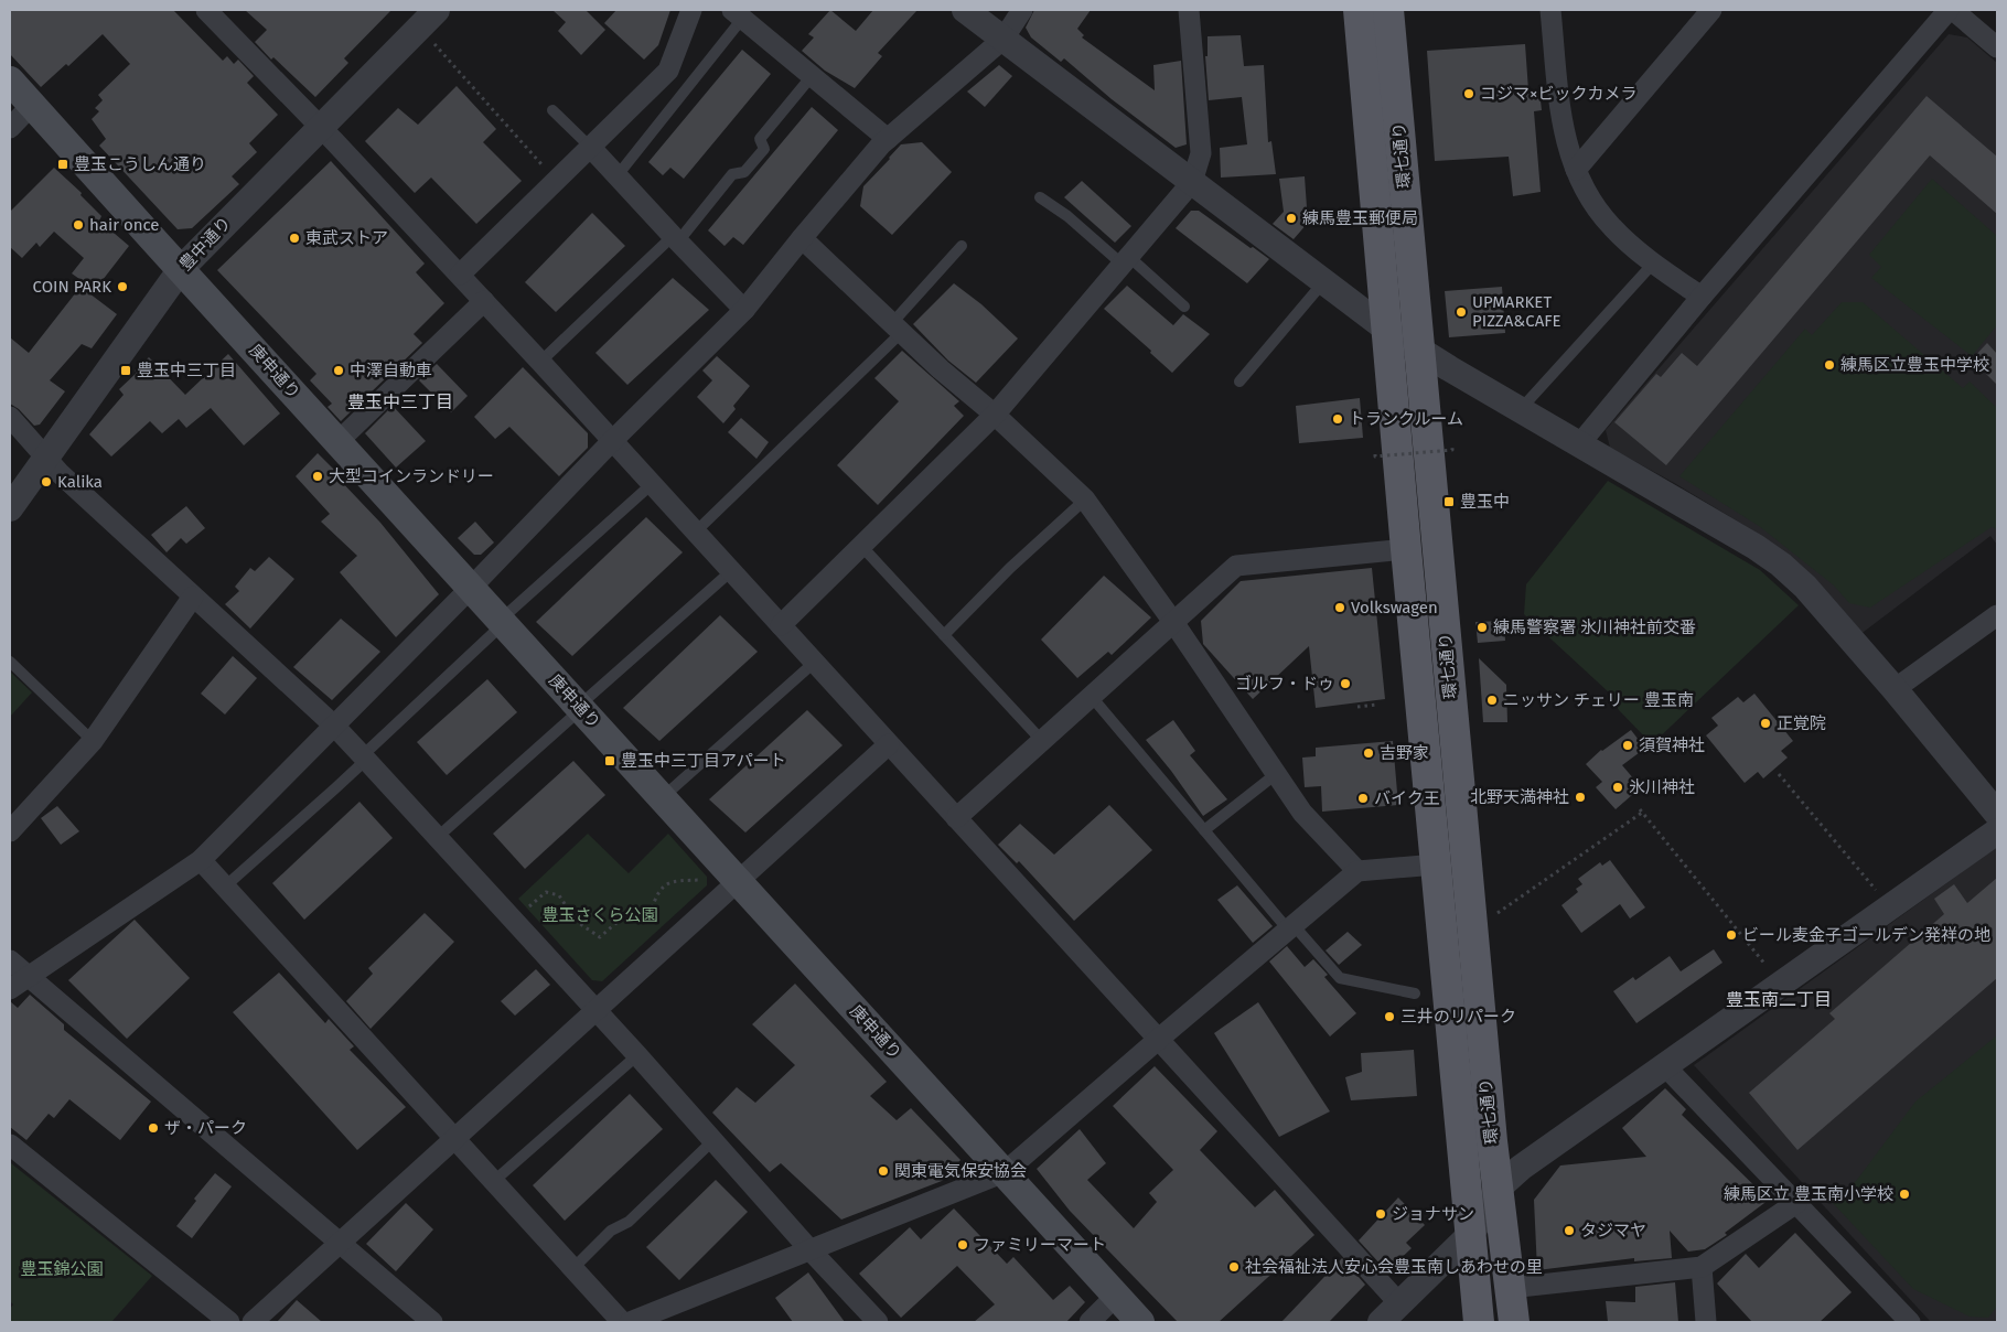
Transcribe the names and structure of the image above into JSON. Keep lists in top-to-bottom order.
{
  "streets": {
    "main road": ["環七通り", "庚申通り"],
    "street": ["豊中通り"]
  },
  "crossings": [
    ["豊中通り", "庚申通り"]
  ],
  "districts": ["豊玉中三丁目", "豊玉南二丁目"],
  "parks": ["豊玉さくら公園", "豊玉錦公園"],
  "places": {
    "other": [
      "コジマ×ビックカメラ",
      "練馬豊玉郵便局",
      "hair once",
      "東武ストア",
      "COIN PARK",
      "UPMARKET PIZZA&CAFE",
      "練馬区立豊玉中学校",
      "中澤自動車",
      "トランクルーム",
      "大型コインランドリー",
      "Kalika",
      "Volkswagen",
      "練馬警察署 氷川神社前交番",
      "ゴルフ・ドゥ",
      "ニッサン チェリー 豊玉南",
      "正覚院",
      "須賀神社",
      "吉野家",
      "氷川神社",
      "北野天満神社",
      "バイク王",
      "ビール麦金子ゴールデン発祥の地",
      "三井のリパーク",
      "ザ・パーク",
      "関東電気保安協会",
      "練馬区立 豊玉南小学校",
      "ジョナサン",
      "タジマヤ",
      "ファミリーマート",
      "社会福祉法人安心会豊玉南しあわせの里"
    ],
    "transit": [
      "豊玉こうしん通り",
      "豊玉中三丁目",
      "豊玉中",
      "豊玉中三丁目アパート"
    ]
  }
}
